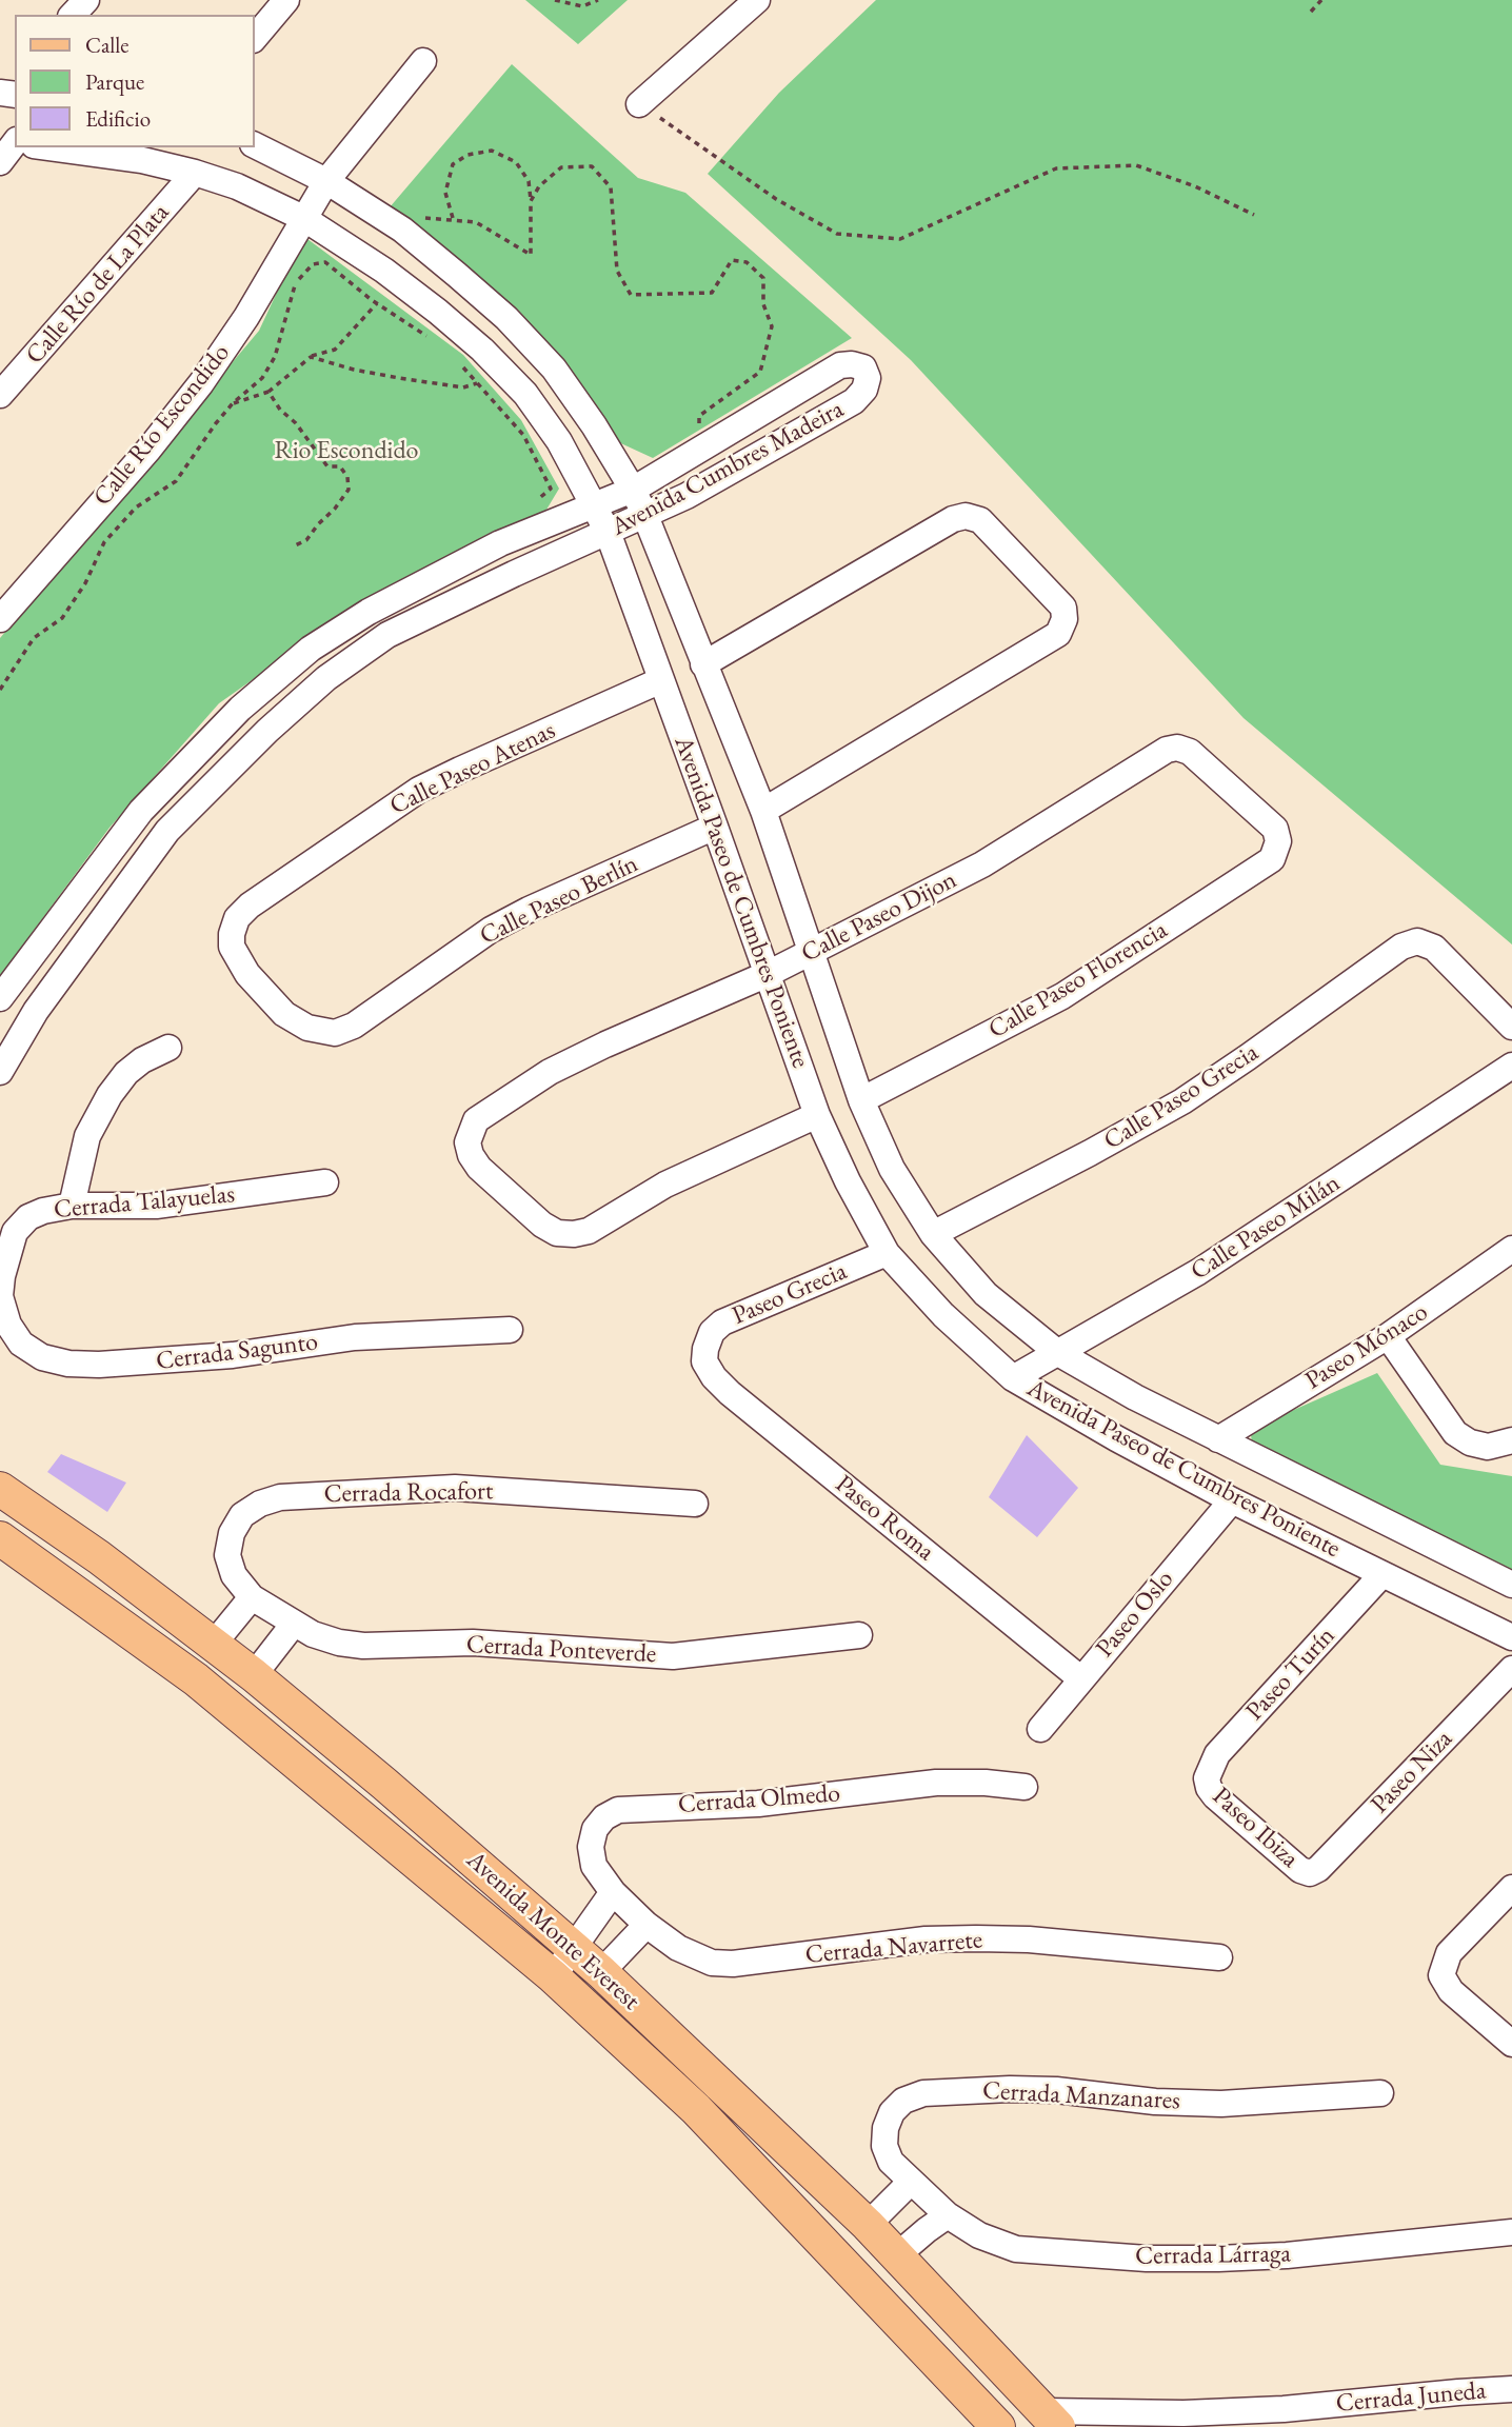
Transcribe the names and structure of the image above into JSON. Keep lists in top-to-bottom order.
{
  "streets": {
    "main road": ["Avenida Monte Everest"],
    "street": [
      "Calle Río de La Plata",
      "Calle Río Escondido",
      "Avenida Cumbres Madeira",
      "Calle Paseo Atenas",
      "Calle Paseo Berlín",
      "Avenida Paseo de Cumbres Poniente",
      "Calle Paseo Dijon",
      "Calle Paseo Florencia",
      "Calle Paseo Grecia",
      "Cerrada Talayuelas",
      "Calle Paseo Milán",
      "Paseo Grecia",
      "Paseo Mónaco",
      "Cerrada Sagunto",
      "Cerrada Rocafort",
      "Paseo Roma",
      "Paseo Oslo",
      "Cerrada Ponteverde",
      "Paseo Turín",
      "Paseo Niza",
      "Cerrada Olmedo",
      "Paseo Ibiza",
      "Cerrada Navarrete",
      "Cerrada Manzanares",
      "Cerrada Lárraga",
      "Cerrada Juneda"
    ]
  },
  "crossings": [
    ["Calle Río de La Plata", "Avenida Paseo de Cumbres Poniente"],
    ["Calle Río Escondido", "Avenida Paseo de Cumbres Poniente"],
    ["Avenida Cumbres Madeira", "Avenida Paseo de Cumbres Poniente"],
    ["Calle Paseo Atenas", "Calle Paseo Berlín"],
    ["Calle Paseo Atenas", "Avenida Paseo de Cumbres Poniente"],
    ["Calle Paseo Berlín", "Avenida Paseo de Cumbres Poniente"],
    ["Avenida Paseo de Cumbres Poniente", "Calle Paseo Dijon"],
    ["Avenida Paseo de Cumbres Poniente", "Calle Paseo Florencia"],
    ["Avenida Paseo de Cumbres Poniente", "Calle Paseo Grecia"],
    ["Avenida Paseo de Cumbres Poniente", "Calle Paseo Milán"],
    ["Avenida Paseo de Cumbres Poniente", "Paseo Grecia"],
    ["Avenida Paseo de Cumbres Poniente", "Paseo Mónaco"],
    ["Avenida Paseo de Cumbres Poniente", "Paseo Oslo"],
    ["Avenida Paseo de Cumbres Poniente", "Paseo Turín"],
    ["Calle Paseo Dijon", "Calle Paseo Florencia"],
    ["Cerrada Talayuelas", "Cerrada Sagunto"],
    ["Paseo Grecia", "Paseo Roma"],
    ["Cerrada Rocafort", "Cerrada Ponteverde"],
    ["Paseo Roma", "Paseo Oslo"],
    ["Paseo Turín", "Paseo Ibiza"],
    ["Paseo Niza", "Paseo Ibiza"],
    ["Cerrada Olmedo", "Cerrada Navarrete"],
    ["Avenida Monte Everest", "Cerrada Juneda"],
    ["Cerrada Manzanares", "Cerrada Lárraga"]
  ],
  "parks": ["Rio Escondido"],
  "legend": ["Calle", "Parque", "Edificio"]
}
